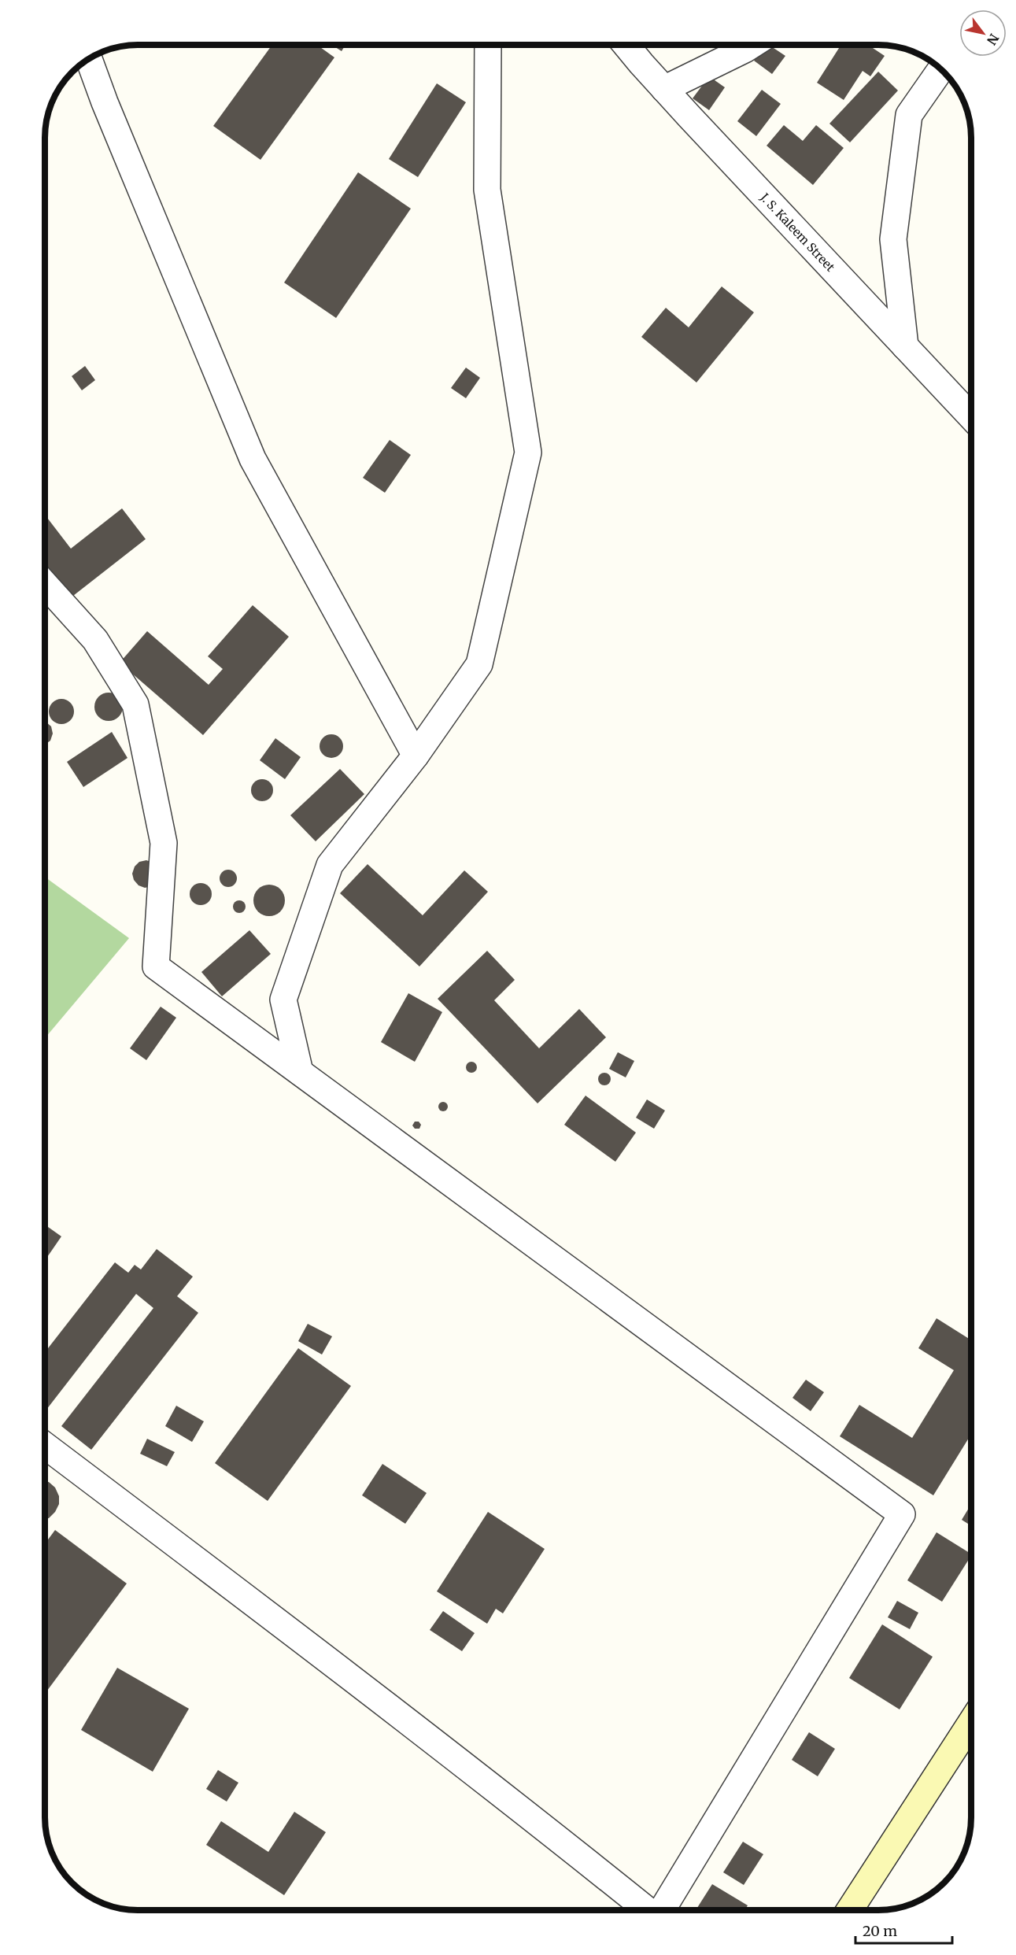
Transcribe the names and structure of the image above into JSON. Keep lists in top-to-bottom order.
{
  "streets": {
    "street": ["J. S. Kaleem Street"]
  },
  "scale_bar": "20 m",
  "north": "bottom right"
}
